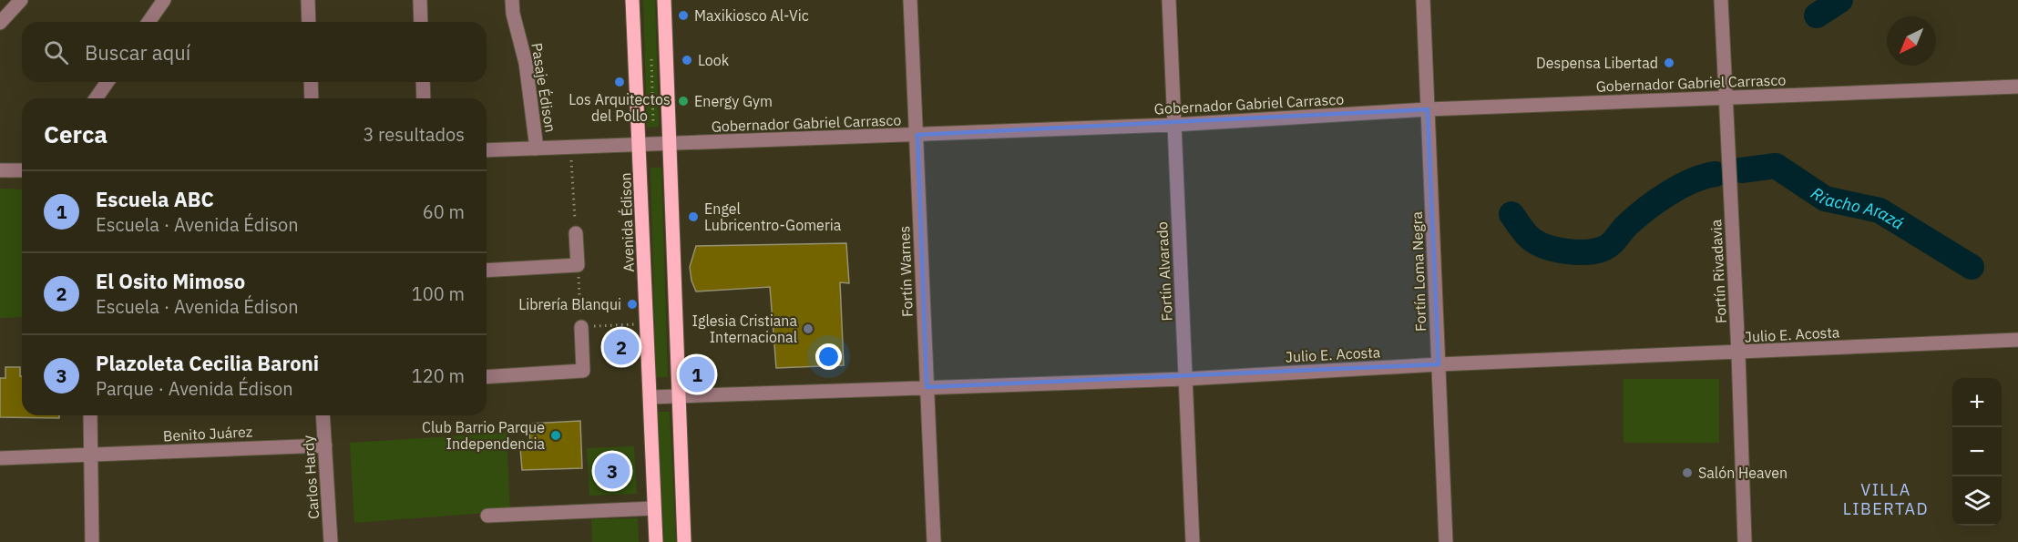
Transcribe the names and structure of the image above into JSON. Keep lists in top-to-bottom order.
{
  "streets": {
    "main road": ["Avenida Édison"],
    "street": [
      "Gobernador Gabriel Carrasco",
      "Pasaje Édison",
      "Fortín Warnes",
      "Fortín Alvarado",
      "Fortín Loma Negra",
      "Fortín Rivadavia",
      "Julio E. Acosta",
      "Benito Juárez",
      "Carlos Hardy"
    ]
  },
  "crossings": [
    ["Gobernador Gabriel Carrasco", "Pasaje Édison"],
    ["Gobernador Gabriel Carrasco", "Avenida Édison"],
    ["Gobernador Gabriel Carrasco", "Fortín Warnes"],
    ["Gobernador Gabriel Carrasco", "Fortín Alvarado"],
    ["Gobernador Gabriel Carrasco", "Fortín Loma Negra"],
    ["Gobernador Gabriel Carrasco", "Fortín Rivadavia"],
    ["Avenida Édison", "Julio E. Acosta"],
    ["Fortín Warnes", "Julio E. Acosta"],
    ["Fortín Alvarado", "Julio E. Acosta"],
    ["Fortín Loma Negra", "Julio E. Acosta"],
    ["Fortín Rivadavia", "Julio E. Acosta"],
    ["Benito Juárez", "Carlos Hardy"]
  ],
  "districts": ["VILLA LIBERTAD"],
  "water": ["Riacho Arazá"],
  "places": [
    "Maxikiosco Al-Vic",
    "Look",
    "Despensa Libertad",
    "Los Arquitectos del Pollo",
    "Energy Gym",
    "Engel Lubricentro-Gomeria",
    "Librería Blanqui",
    "Iglesia Cristiana Internacional",
    "Club Barrio Parque Independencia",
    "Salón Heaven"
  ],
  "north": "bottom left",
  "page": {
    "search": "Buscar aquí",
    "heading": ["Cerca", "3 resultados"],
    "list": [
      {
        "mark": "1",
        "name": "Escuela ABC",
        "note": "Escuela · Avenida Édison",
        "value": "60 m"
      },
      {
        "mark": "2",
        "name": "El Osito Mimoso",
        "note": "Escuela · Avenida Édison",
        "value": "100 m"
      },
      {
        "mark": "3",
        "name": "Plazoleta Cecilia Baroni",
        "note": "Parque · Avenida Édison",
        "value": "120 m"
      }
    ],
    "pins": ["2", "1", "3"],
    "map_buttons": ["+", "−"]
  }
}
